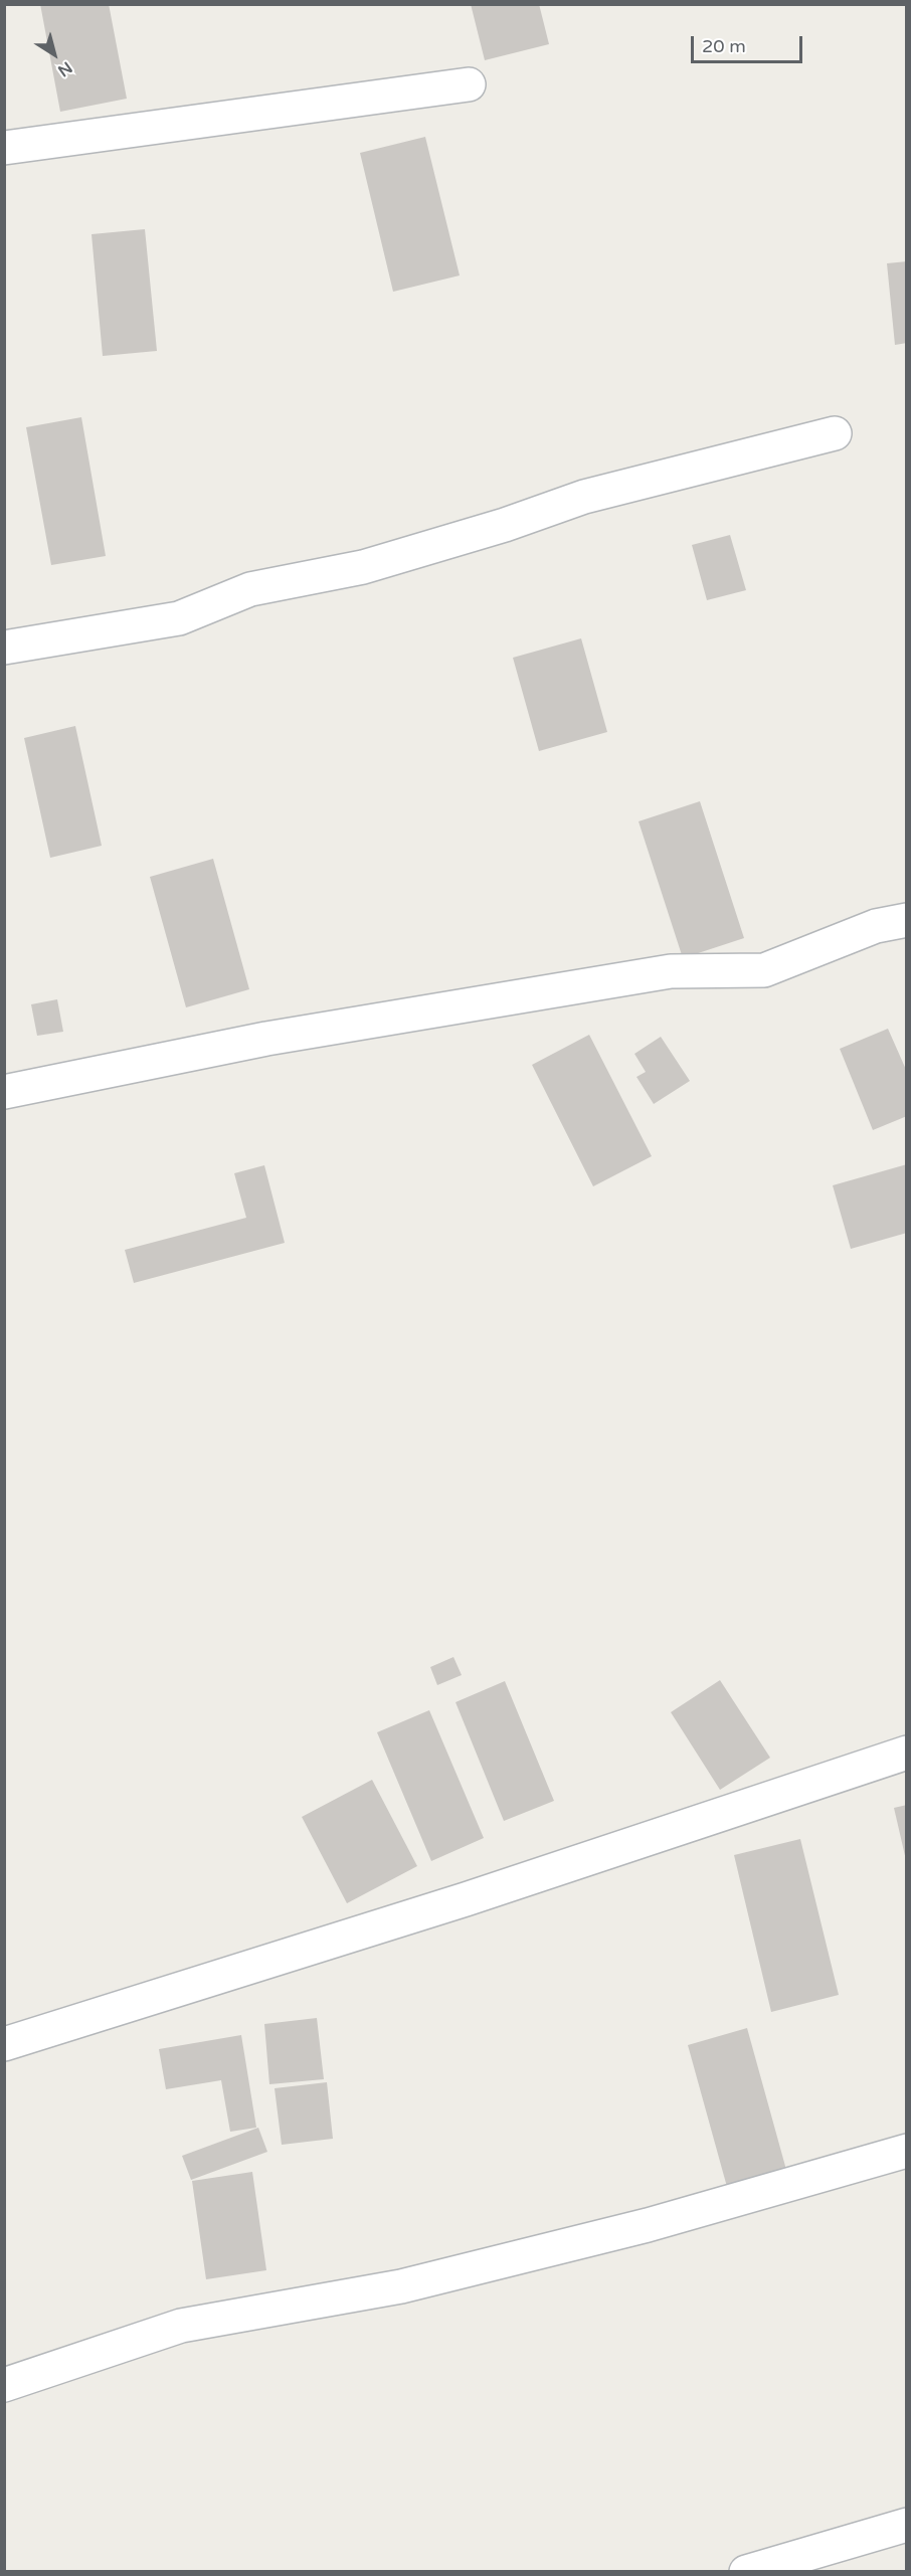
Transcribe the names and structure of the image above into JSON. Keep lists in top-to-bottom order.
{
  "scale_bar": "20 m",
  "north": "bottom right"
}
